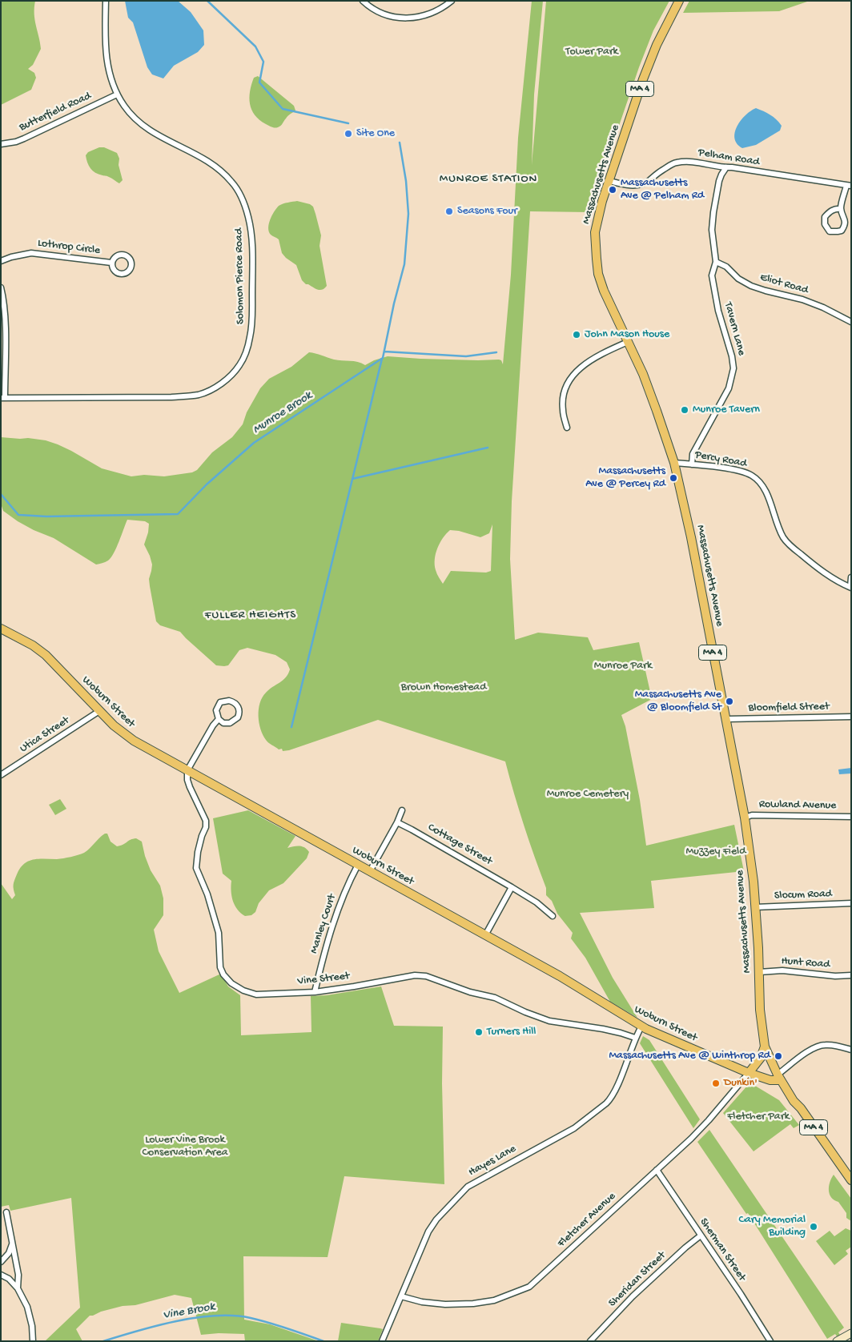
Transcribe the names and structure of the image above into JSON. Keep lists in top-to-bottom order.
{
  "streets": {
    "main road": ["MA 4", "Massachusetts Avenue", "Woburn Street"],
    "street": [
      "Butterfield Road",
      "Pelham Road",
      "Lothrop Circle",
      "Solomon Pierce Road",
      "Eliot Road",
      "Tavern Lane",
      "Percy Road",
      "Bloomfield Street",
      "Utica Street",
      "Rowland Avenue",
      "Cottage Street",
      "Slocum Road",
      "Manley Court",
      "Hunt Road",
      "Vine Street",
      "Hayes Lane",
      "Fletcher Avenue",
      "Sherman Street",
      "Sheridan Street"
    ]
  },
  "crossings": [
    ["Butterfield Road", "Solomon Pierce Road"],
    ["Pelham Road", "Massachusetts Avenue"],
    ["Massachusetts Avenue", "Percy Road"],
    ["Massachusetts Avenue", "Woburn Street"],
    ["Massachusetts Avenue", "Bloomfield Street"],
    ["Massachusetts Avenue", "Rowland Avenue"],
    ["Massachusetts Avenue", "Slocum Road"],
    ["Massachusetts Avenue", "Hunt Road"],
    ["Eliot Road", "Tavern Lane"],
    ["Tavern Lane", "Percy Road"],
    ["Woburn Street", "Utica Street"],
    ["Woburn Street", "Manley Court"],
    ["Woburn Street", "Vine Street"],
    ["Woburn Street", "Hayes Lane"],
    ["Woburn Street", "Fletcher Avenue"],
    ["Manley Court", "Vine Street"],
    ["Vine Street", "Hayes Lane"],
    ["Hayes Lane", "Fletcher Avenue"],
    ["Fletcher Avenue", "Sherman Street"],
    ["Sherman Street", "Sheridan Street"]
  ],
  "districts": ["MUNROE STATION", "FULLER HEIGHTS"],
  "water": ["Munroe Brook", "Vine Brook"],
  "parks": [
    "Tower Park",
    "Munroe Park",
    "Brown Homestead",
    "Munroe Cemetery",
    "Muzzey Field",
    "Fletcher Park",
    "Lower Vine Brook Conservation Area"
  ],
  "places": [
    "Site One",
    "Massachusetts Ave @ Pelham Rd",
    "Seasons Four",
    "John Mason House",
    "Munroe Tavern",
    "Massachusetts Ave @ Percey Rd",
    "Massachusetts Ave @ Bloomfield St",
    "Turners Hill",
    "Massachusetts Ave @ Winthrop Rd",
    "Dunkin'",
    "Cary Memorial Building"
  ]
}
